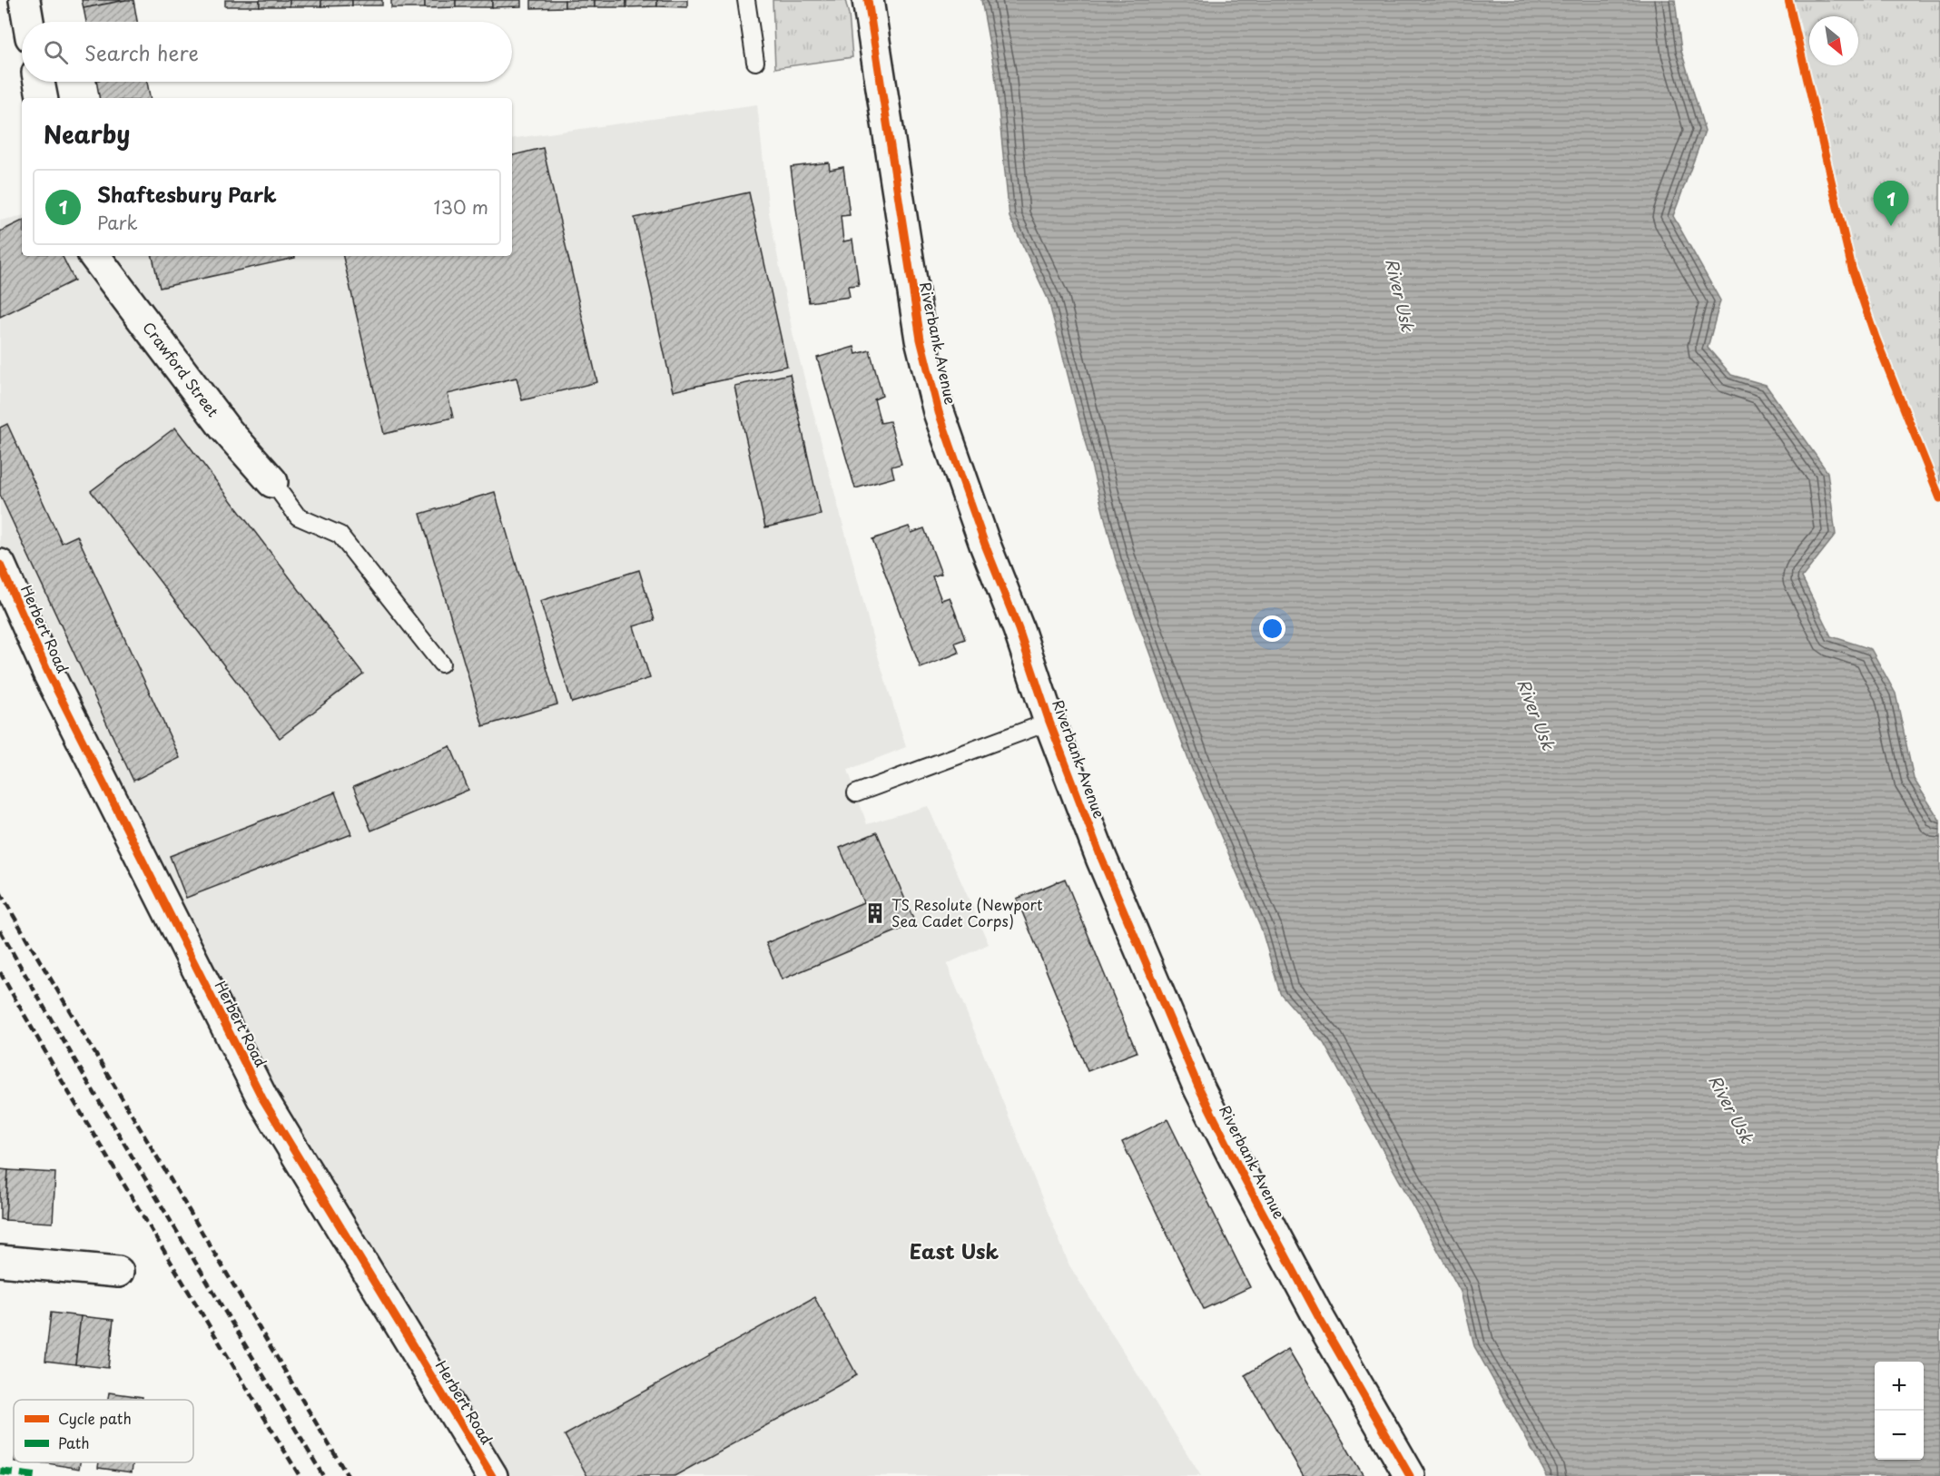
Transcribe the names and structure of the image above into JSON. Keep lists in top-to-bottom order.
{
  "streets": {
    "street": ["Riverbank Avenue", "Crawford Street", "Herbert Road"]
  },
  "districts": ["East Usk"],
  "water": ["River Usk"],
  "places": {
    "building": ["TS Resolute (Newport Sea Cadet Corps)"]
  },
  "legend": ["Cycle path", "Path"],
  "north": "bottom right",
  "page": {
    "search": "Search here",
    "heading": "Nearby",
    "list": [
      {
        "mark": "1",
        "name": "Shaftesbury Park",
        "note": "Park",
        "value": "130 m"
      }
    ],
    "pins": "1",
    "map_buttons": ["+", "−"]
  }
}
